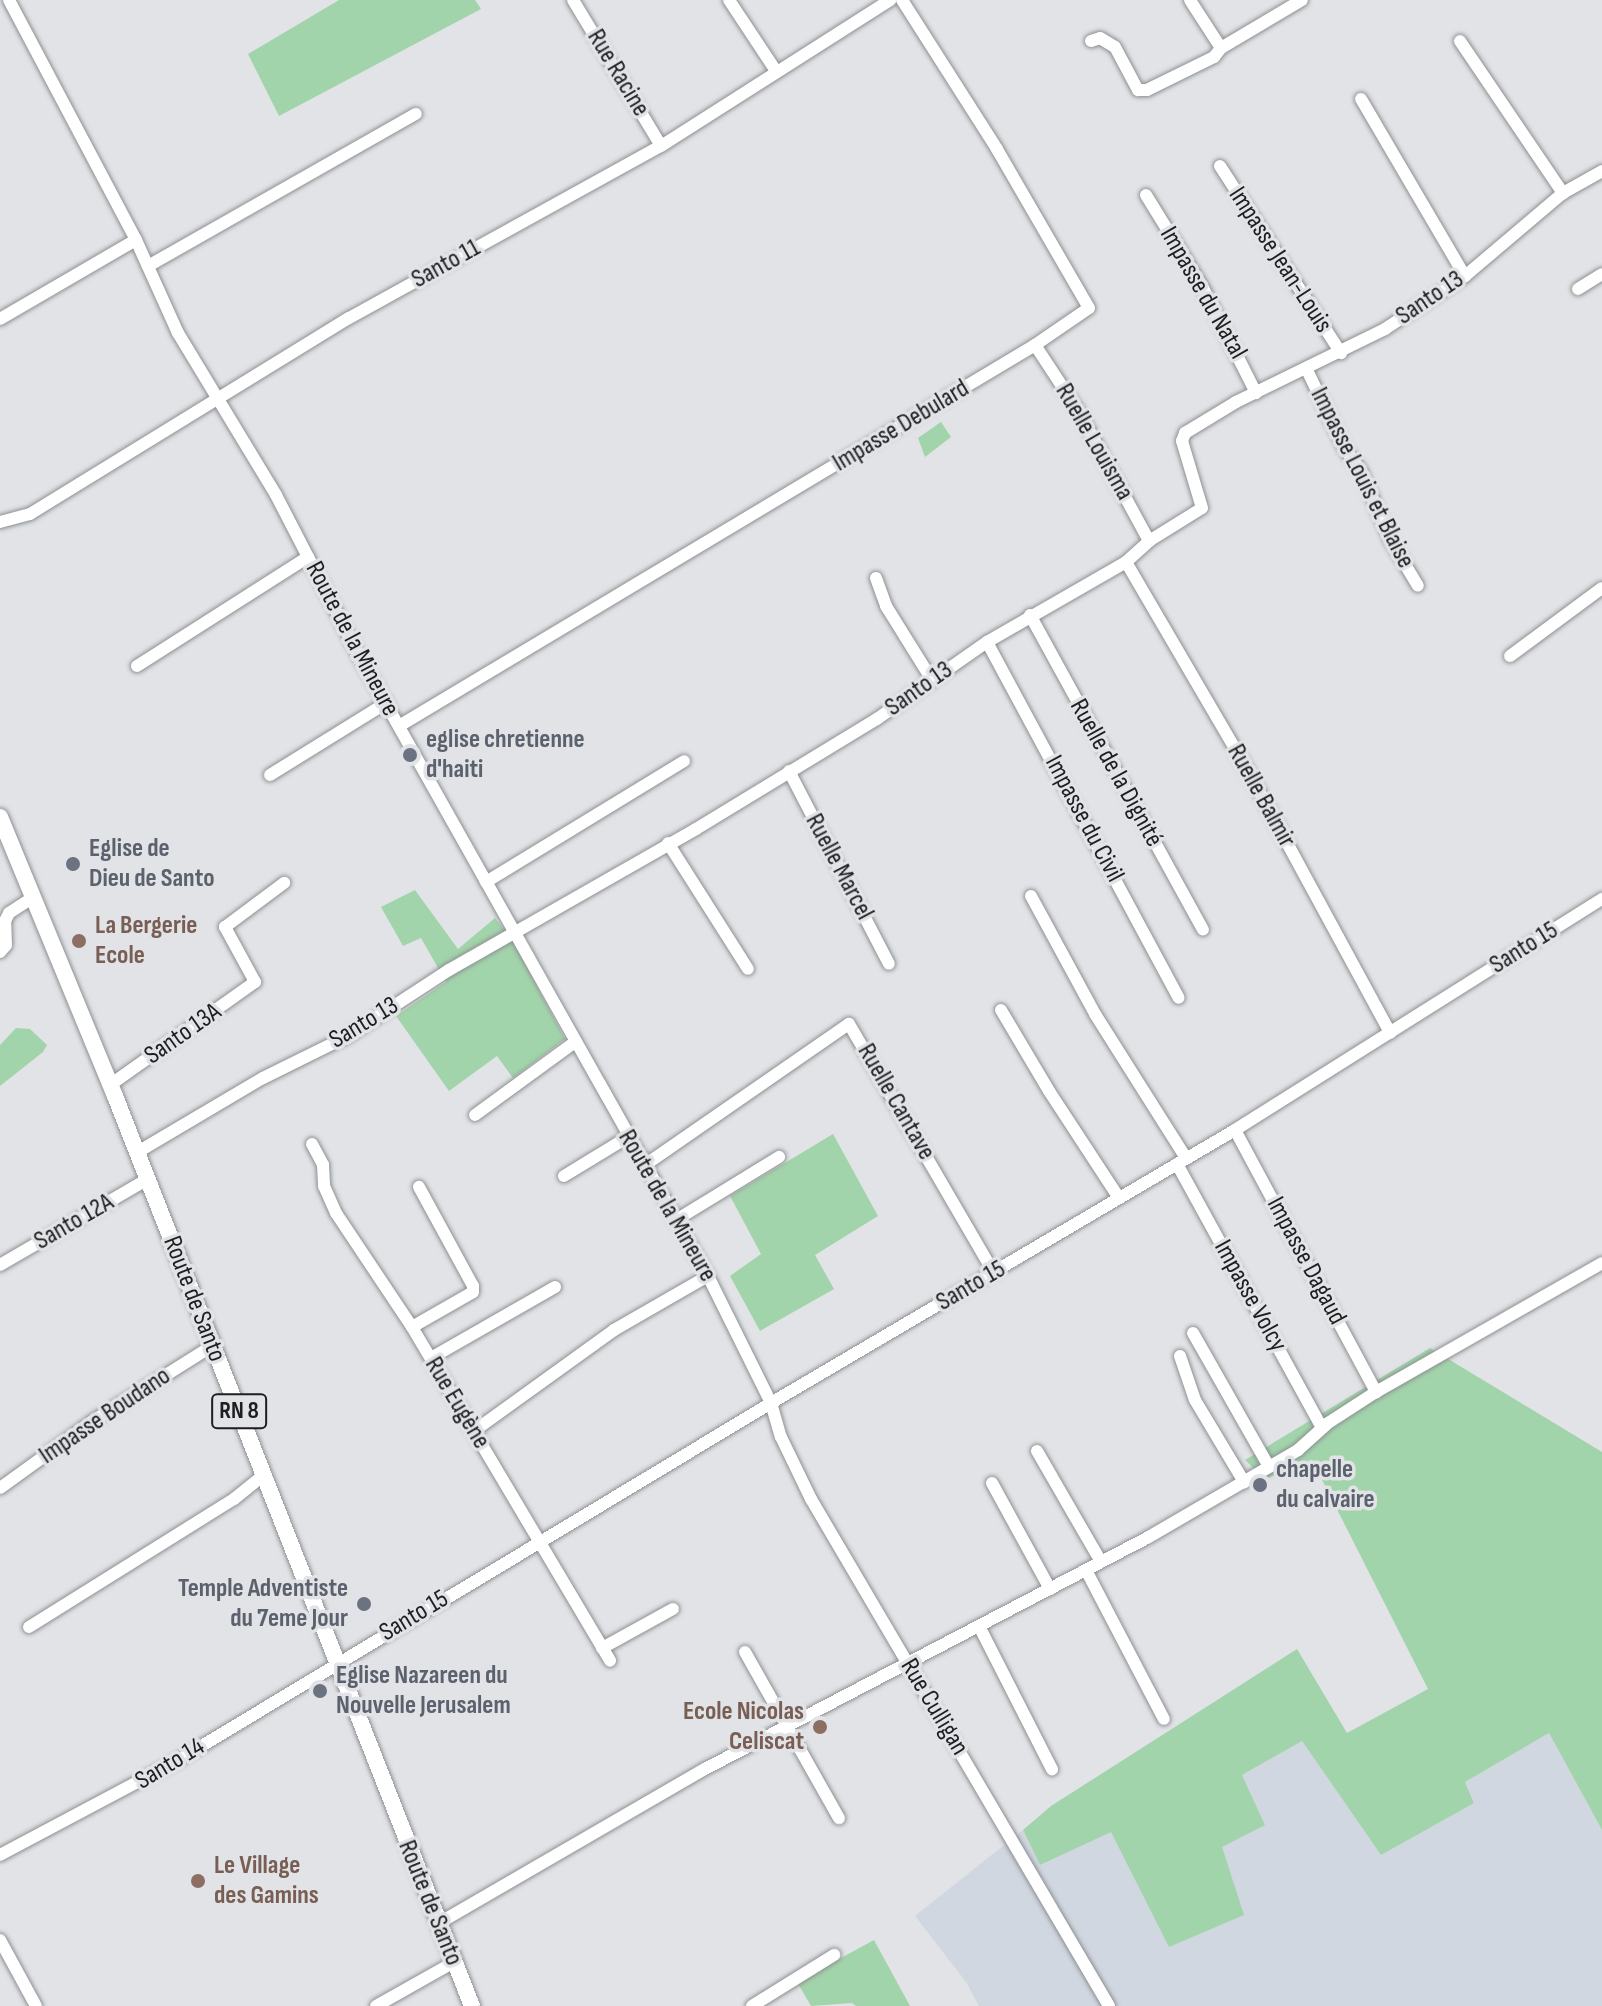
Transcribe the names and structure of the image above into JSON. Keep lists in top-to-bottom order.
{
  "streets": {
    "main road": ["Route de Santo", "RN 8"],
    "street": [
      "Rue Racine",
      "Impasse Jean-Louis",
      "Santo 11",
      "Impasse du Natal",
      "Santo 13",
      "Impasse Debulard",
      "Ruelle Louisma",
      "Impasse Louis et Blaise",
      "Route de la Mineure",
      "Ruelle de la Dignité",
      "Ruelle Balmir",
      "Impasse du Civil",
      "Ruelle Marcel",
      "Santo 15",
      "Santo 13A",
      "Ruelle Cantave",
      "Santo 12A",
      "Impasse Dagaud",
      "Impasse Volcy",
      "Rue Eugène",
      "Impasse Boudano",
      "Rue Culligan",
      "Santo 14"
    ]
  },
  "crossings": [
    ["Rue Racine", "Santo 11"],
    ["Impasse Jean-Louis", "Santo 13"],
    ["Santo 11", "Route de la Mineure"],
    ["Impasse du Natal", "Santo 13"],
    ["Santo 13", "Ruelle Louisma"],
    ["Santo 13", "Impasse Louis et Blaise"],
    ["Santo 13", "Route de la Mineure"],
    ["Santo 13", "Ruelle de la Dignité"],
    ["Santo 13", "Ruelle Balmir"],
    ["Santo 13", "Impasse du Civil"],
    ["Santo 13", "Ruelle Marcel"],
    ["Santo 13", "Route de Santo"],
    ["Impasse Debulard", "Ruelle Louisma"],
    ["Impasse Debulard", "Route de la Mineure"],
    ["Route de la Mineure", "Santo 15"],
    ["Route de la Mineure", "Ruelle Cantave"],
    ["Route de la Mineure", "Rue Culligan"],
    ["Ruelle Balmir", "Santo 15"],
    ["Santo 15", "Ruelle Cantave"],
    ["Santo 15", "Impasse Dagaud"],
    ["Santo 15", "Impasse Volcy"],
    ["Santo 15", "Route de Santo"],
    ["Santo 15", "Rue Eugène"],
    ["Santo 15", "Rue Culligan"],
    ["Santo 15", "Santo 14"],
    ["Santo 13A", "Route de Santo"],
    ["Santo 12A", "Route de Santo"],
    ["Route de Santo", "Impasse Boudano"],
    ["Route de Santo", "Santo 14"]
  ],
  "places": [
    "eglise chretienne d'haiti",
    "Eglise de Dieu de Santo",
    "La Bergerie Ecole",
    "chapelle du calvaire",
    "Temple Adventiste du 7eme Jour",
    "Eglise Nazareen du Nouvelle Jerusalem",
    "Ecole Nicolas Celiscat",
    "Le Village des Gamins"
  ]
}
